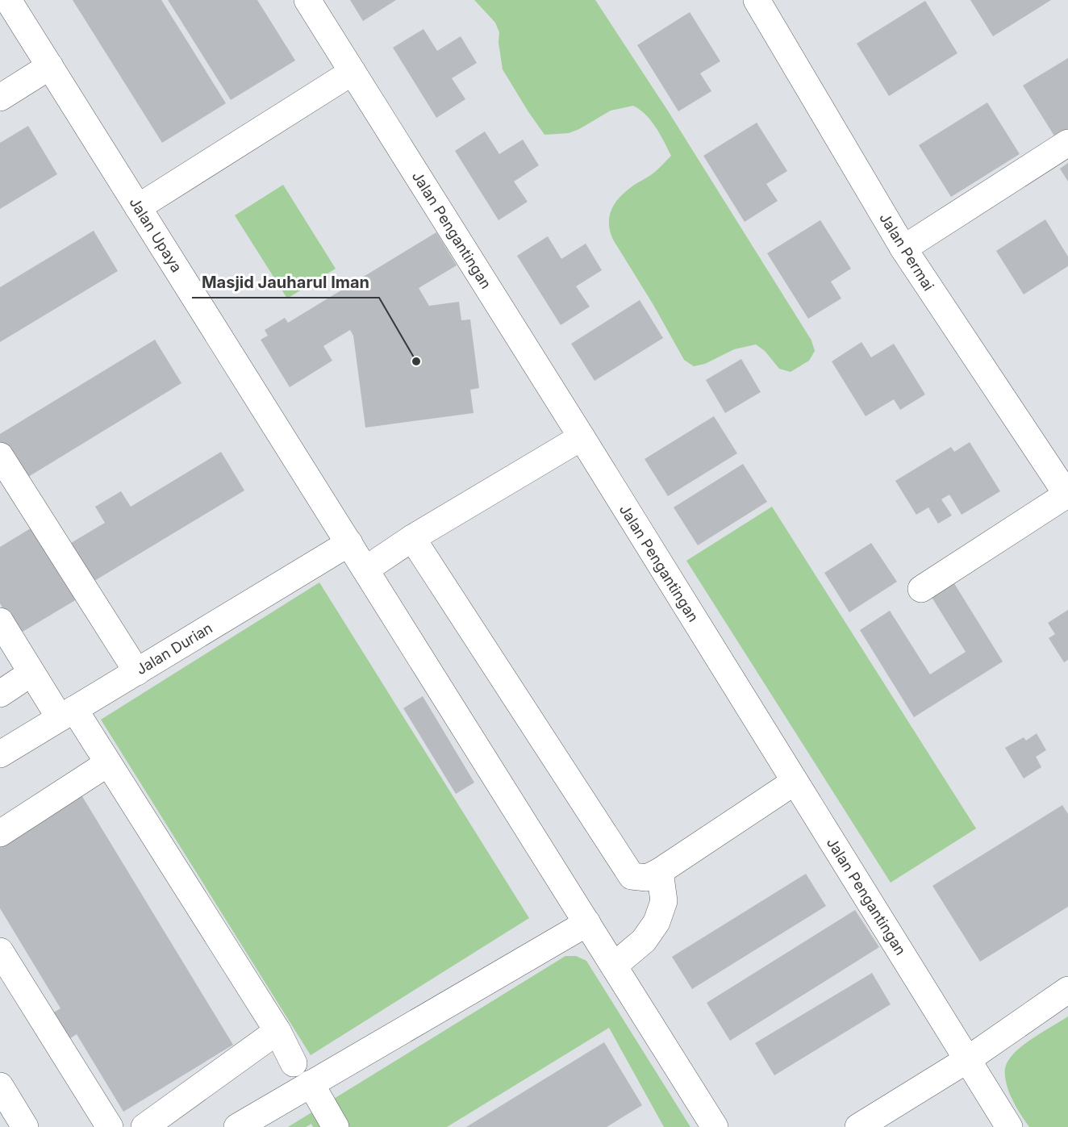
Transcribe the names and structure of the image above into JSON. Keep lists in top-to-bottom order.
{
  "streets": {
    "street": [
      "Jalan Pengantingan",
      "Jalan Upaya",
      "Jalan Permai",
      "Jalan Durian"
    ]
  },
  "crossings": [
    ["Jalan Upaya", "Jalan Durian"]
  ],
  "places": ["Masjid Jauharul Iman"]
}
